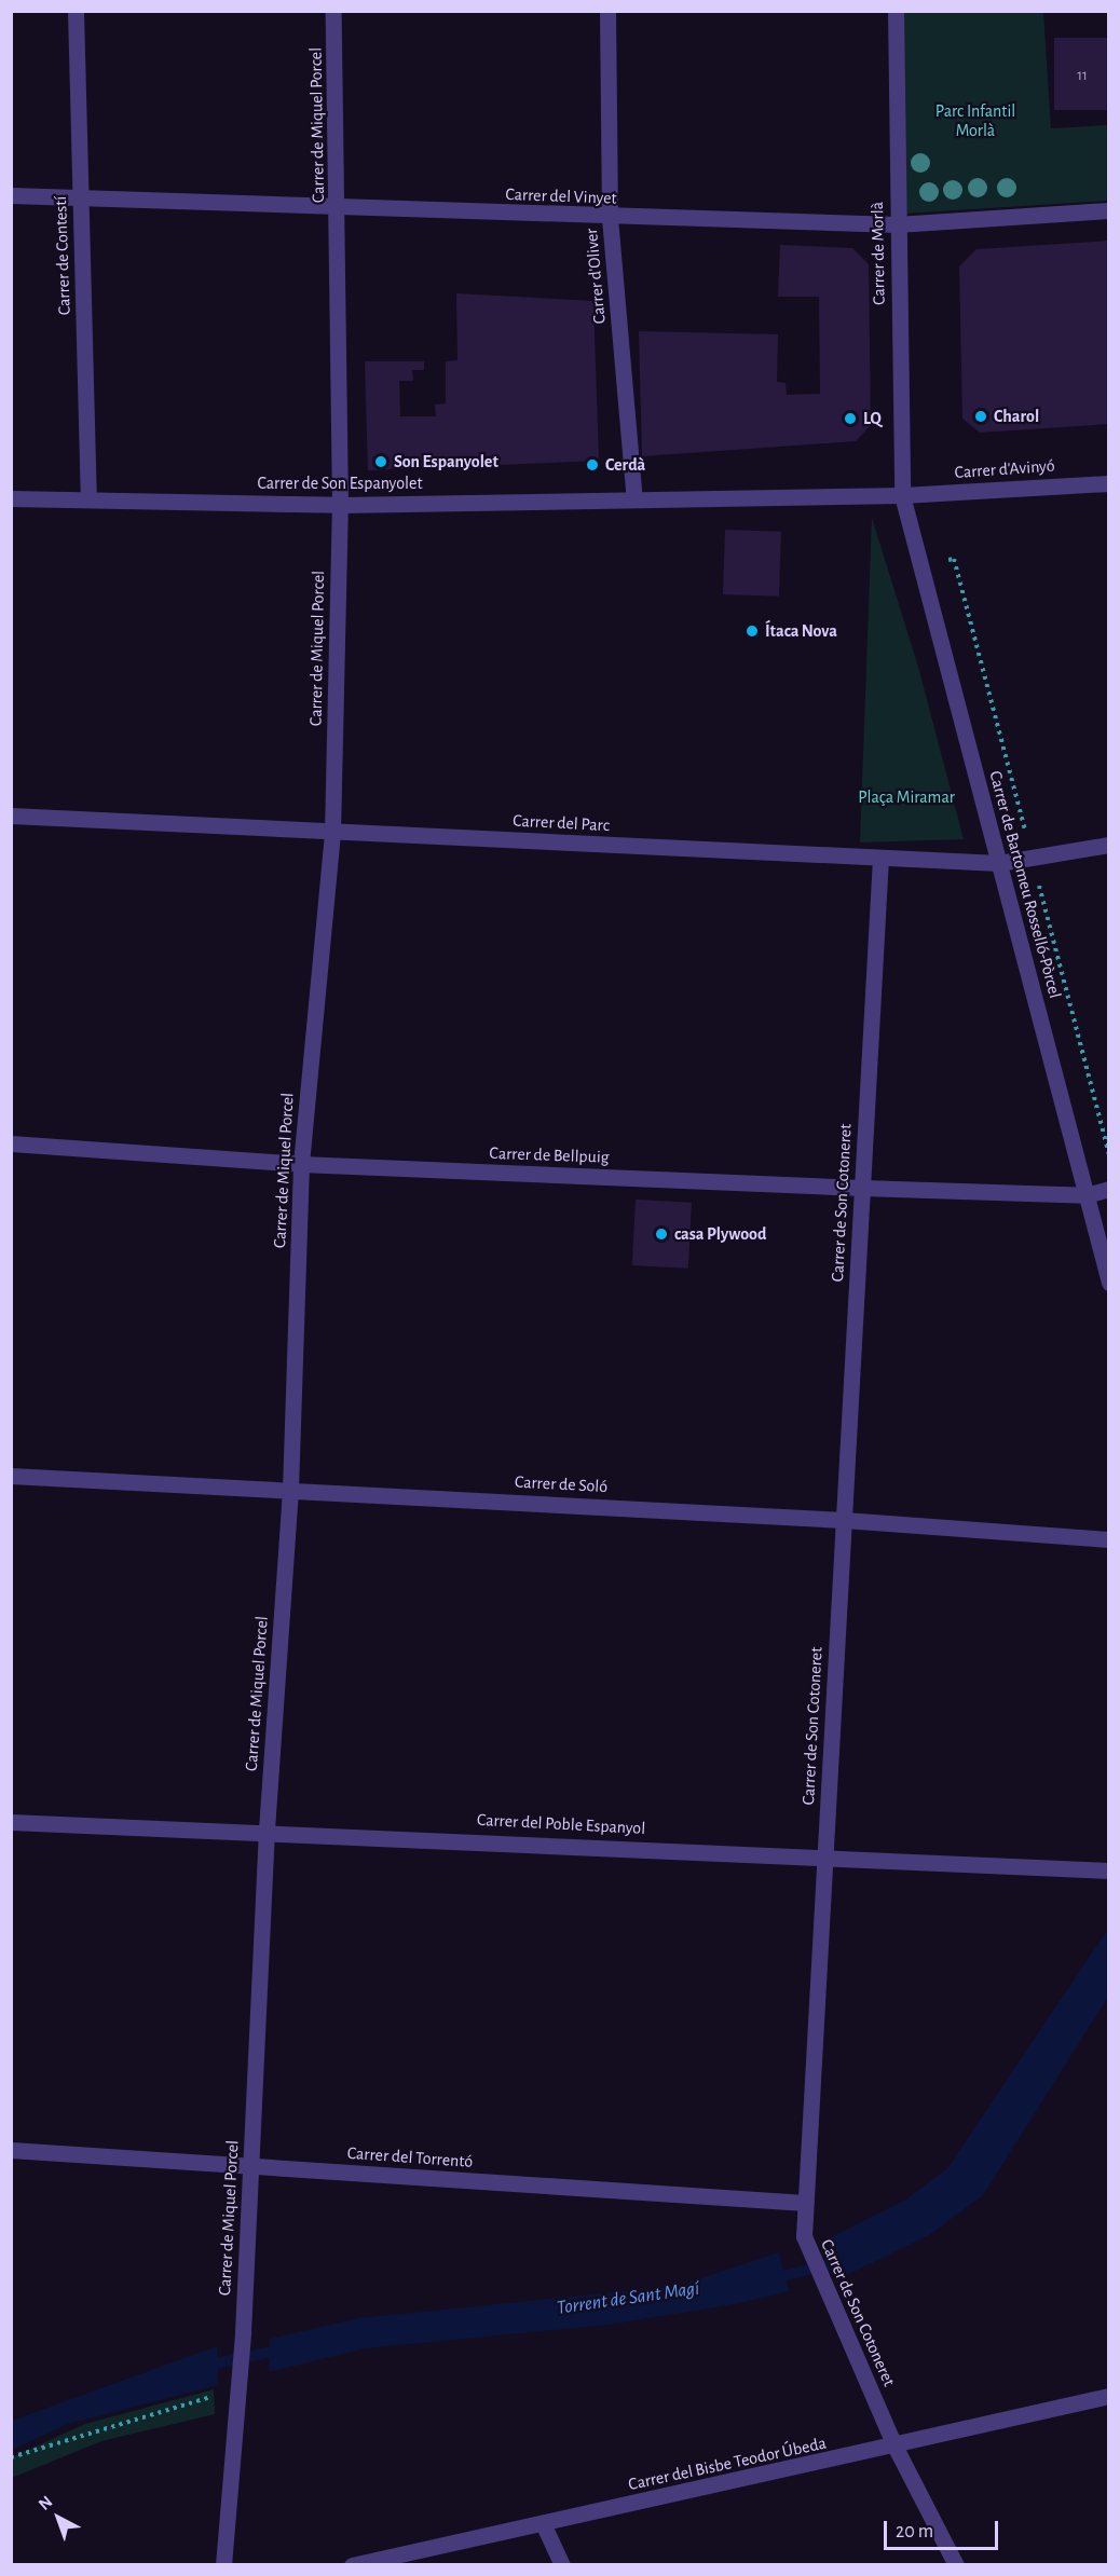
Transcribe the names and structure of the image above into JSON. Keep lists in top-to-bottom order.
{
  "streets": {
    "street": [
      "Carrer de Miquel Porcel",
      "Carrer del Vinyet",
      "Carrer de Morlà",
      "Carrer de Contestí",
      "Carrer d'Oliver",
      "Carrer d'Avinyó",
      "Carrer de Son Espanyolet",
      "Carrer del Parc",
      "Carrer de Bartomeu Rosselló-Pòrcel",
      "Carrer de Bellpuig",
      "Carrer de Son Cotoneret",
      "Carrer de Soló",
      "Carrer del Poble Espanyol",
      "Carrer del Torrentó",
      "Carrer del Bisbe Teodor Úbeda"
    ]
  },
  "crossings": [
    ["Carrer de Miquel Porcel", "Carrer del Vinyet"],
    ["Carrer de Miquel Porcel", "Carrer de Son Espanyolet"],
    ["Carrer de Miquel Porcel", "Carrer del Parc"],
    ["Carrer de Miquel Porcel", "Carrer de Bellpuig"],
    ["Carrer de Miquel Porcel", "Carrer de Soló"],
    ["Carrer de Miquel Porcel", "Carrer del Poble Espanyol"],
    ["Carrer de Miquel Porcel", "Carrer del Torrentó"],
    ["Carrer del Vinyet", "Carrer de Morlà"],
    ["Carrer del Vinyet", "Carrer de Contestí"],
    ["Carrer del Vinyet", "Carrer d'Oliver"],
    ["Carrer de Morlà", "Carrer d'Avinyó"],
    ["Carrer de Morlà", "Carrer de Son Espanyolet"],
    ["Carrer de Morlà", "Carrer de Bartomeu Rosselló-Pòrcel"],
    ["Carrer de Contestí", "Carrer de Son Espanyolet"],
    ["Carrer d'Oliver", "Carrer de Son Espanyolet"],
    ["Carrer d'Avinyó", "Carrer de Son Espanyolet"],
    ["Carrer d'Avinyó", "Carrer de Bartomeu Rosselló-Pòrcel"],
    ["Carrer de Son Espanyolet", "Carrer de Bartomeu Rosselló-Pòrcel"],
    ["Carrer del Parc", "Carrer de Bartomeu Rosselló-Pòrcel"],
    ["Carrer del Parc", "Carrer de Son Cotoneret"],
    ["Carrer de Bartomeu Rosselló-Pòrcel", "Carrer de Bellpuig"],
    ["Carrer de Bellpuig", "Carrer de Son Cotoneret"],
    ["Carrer de Son Cotoneret", "Carrer de Soló"],
    ["Carrer de Son Cotoneret", "Carrer del Poble Espanyol"],
    ["Carrer de Son Cotoneret", "Carrer del Torrentó"],
    ["Carrer de Son Cotoneret", "Carrer del Bisbe Teodor Úbeda"]
  ],
  "water": ["Torrent de Sant Magí"],
  "parks": ["Parc Infantil Morlà", "Plaça Miramar"],
  "places": [
    "Charol",
    "LQ",
    "Son Espanyolet",
    "Cerdà",
    "Ítaca Nova",
    "casa Plywood"
  ],
  "house_numbers": ["11"],
  "scale_bar": "20 m",
  "north": "top left"
}
